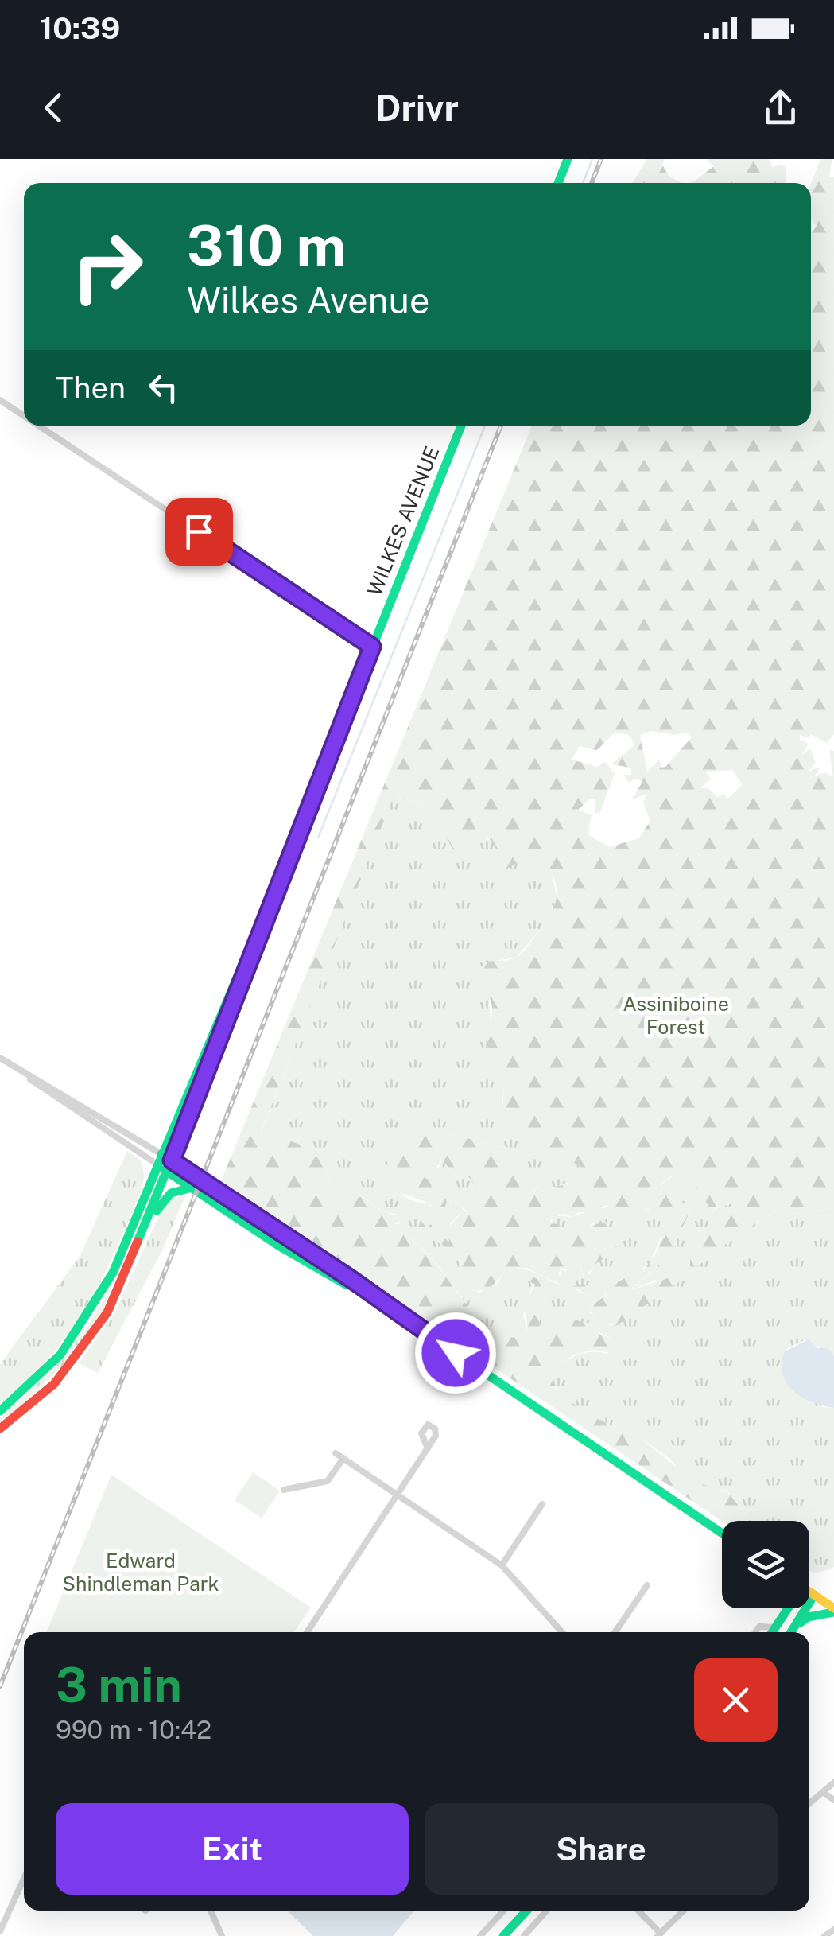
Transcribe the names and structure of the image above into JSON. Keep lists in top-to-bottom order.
{
  "streets": {
    "main road": ["WILKES AVENUE"]
  },
  "parks": ["Assiniboine Forest", "Edward Shindleman Park"],
  "page": {
    "status": "10:39",
    "header": "Drivr",
    "turn": ["310 m", "Wilkes Avenue"],
    "then": "Then",
    "heading": ["3 min", "990 m · 10:42"],
    "buttons": ["Exit", "Share"]
  }
}
